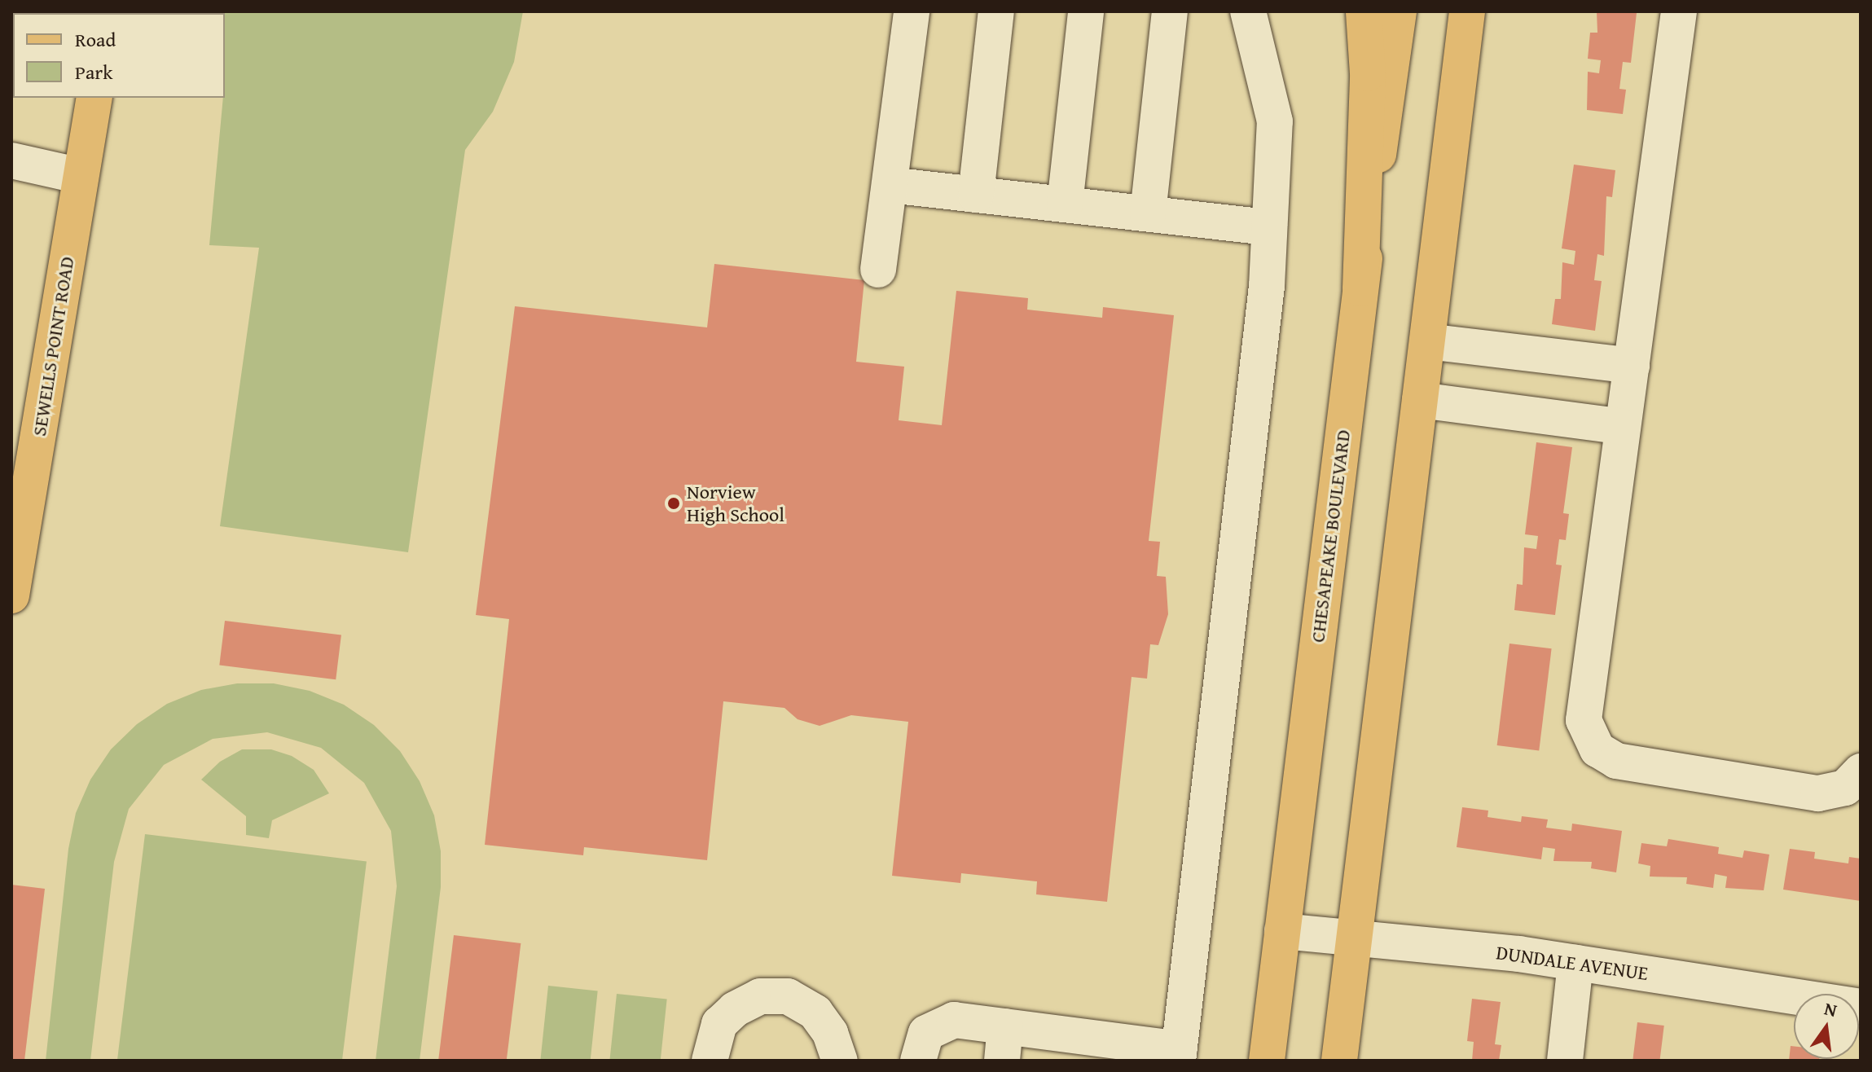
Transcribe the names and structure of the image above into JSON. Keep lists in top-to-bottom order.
{
  "streets": {
    "main road": ["SEWELLS POINT ROAD", "CHESAPEAKE BOULEVARD"],
    "street": ["DUNDALE AVENUE"]
  },
  "crossings": [
    ["CHESAPEAKE BOULEVARD", "DUNDALE AVENUE"]
  ],
  "places": ["Norview High School"],
  "legend": ["Road", "Park"],
  "north": "top"
}
